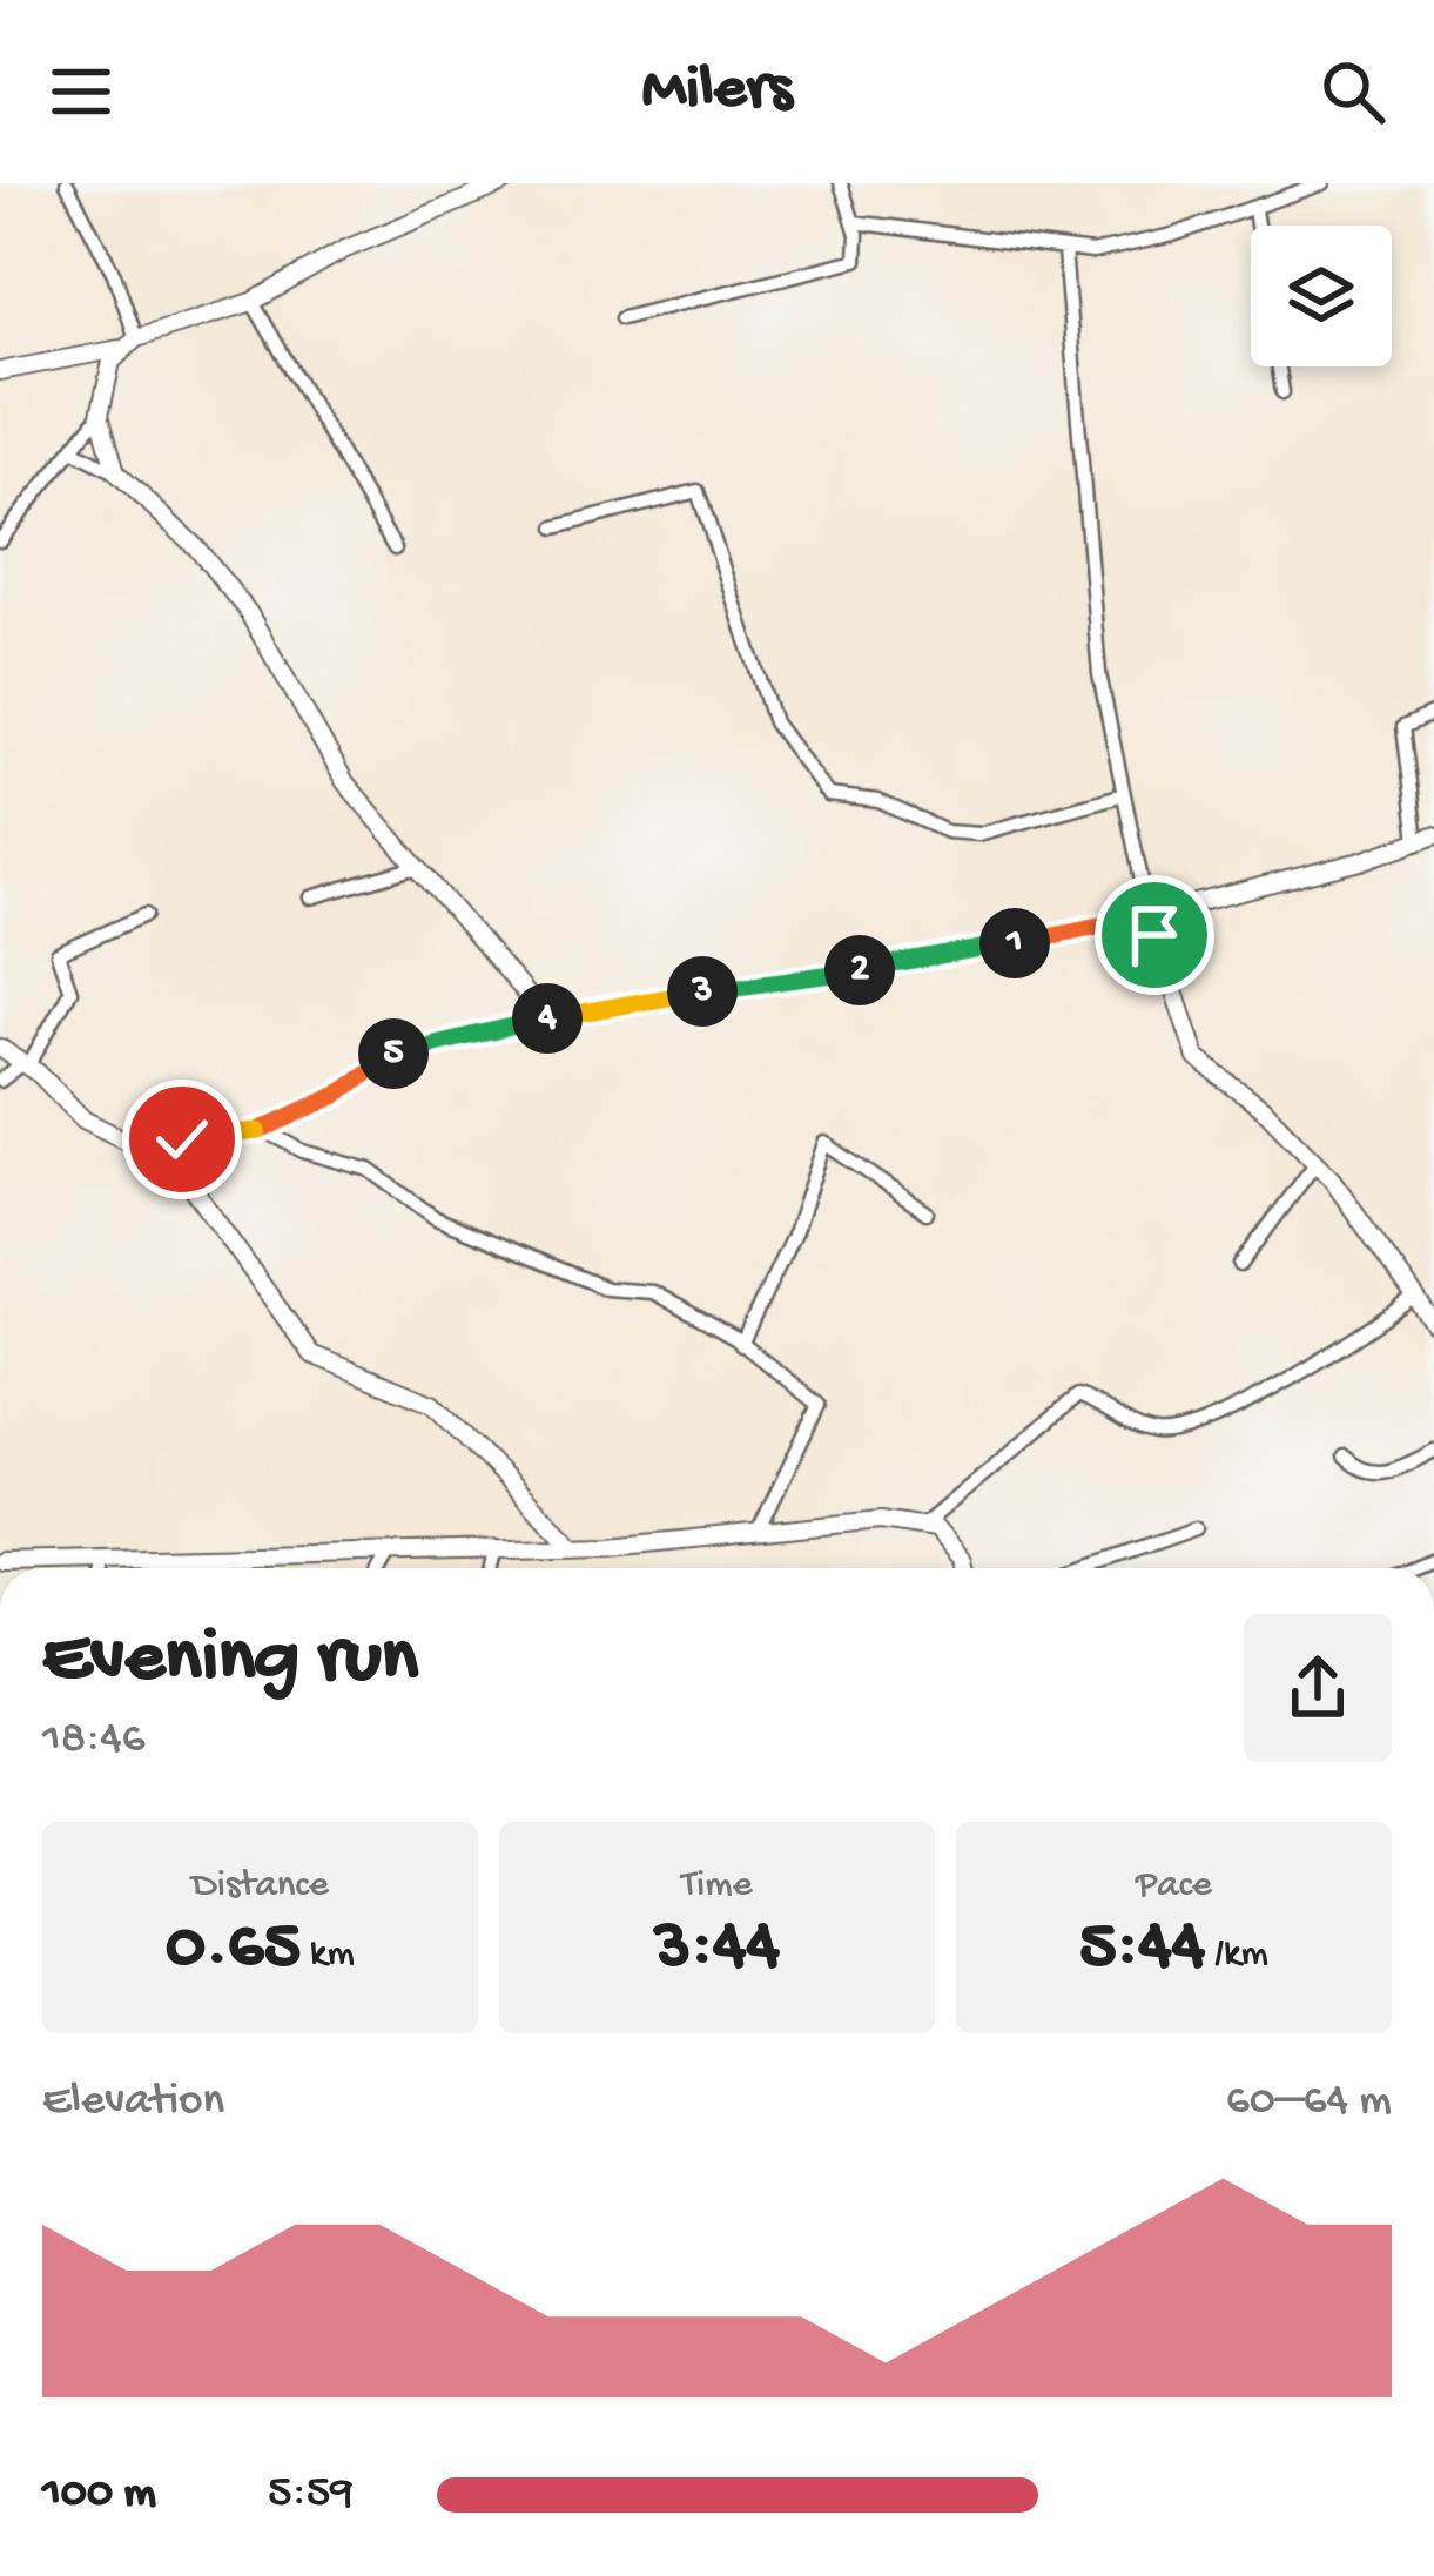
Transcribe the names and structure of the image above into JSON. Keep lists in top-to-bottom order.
{
  "page": {
    "header": "Milers",
    "pins": [
      "1",
      "2",
      "3",
      "4",
      "5"
    ],
    "heading": ["Evening run", "18:46"],
    "stats": [
      ["Distance", "0.65 km"],
      ["Time", "3:44"],
      ["Pace", "5:44 /km"]
    ],
    "chart": ["Elevation", "60–64 m"],
    "list": [
      {
        "name": "100 m",
        "note": "5:59"
      }
    ]
  }
}
